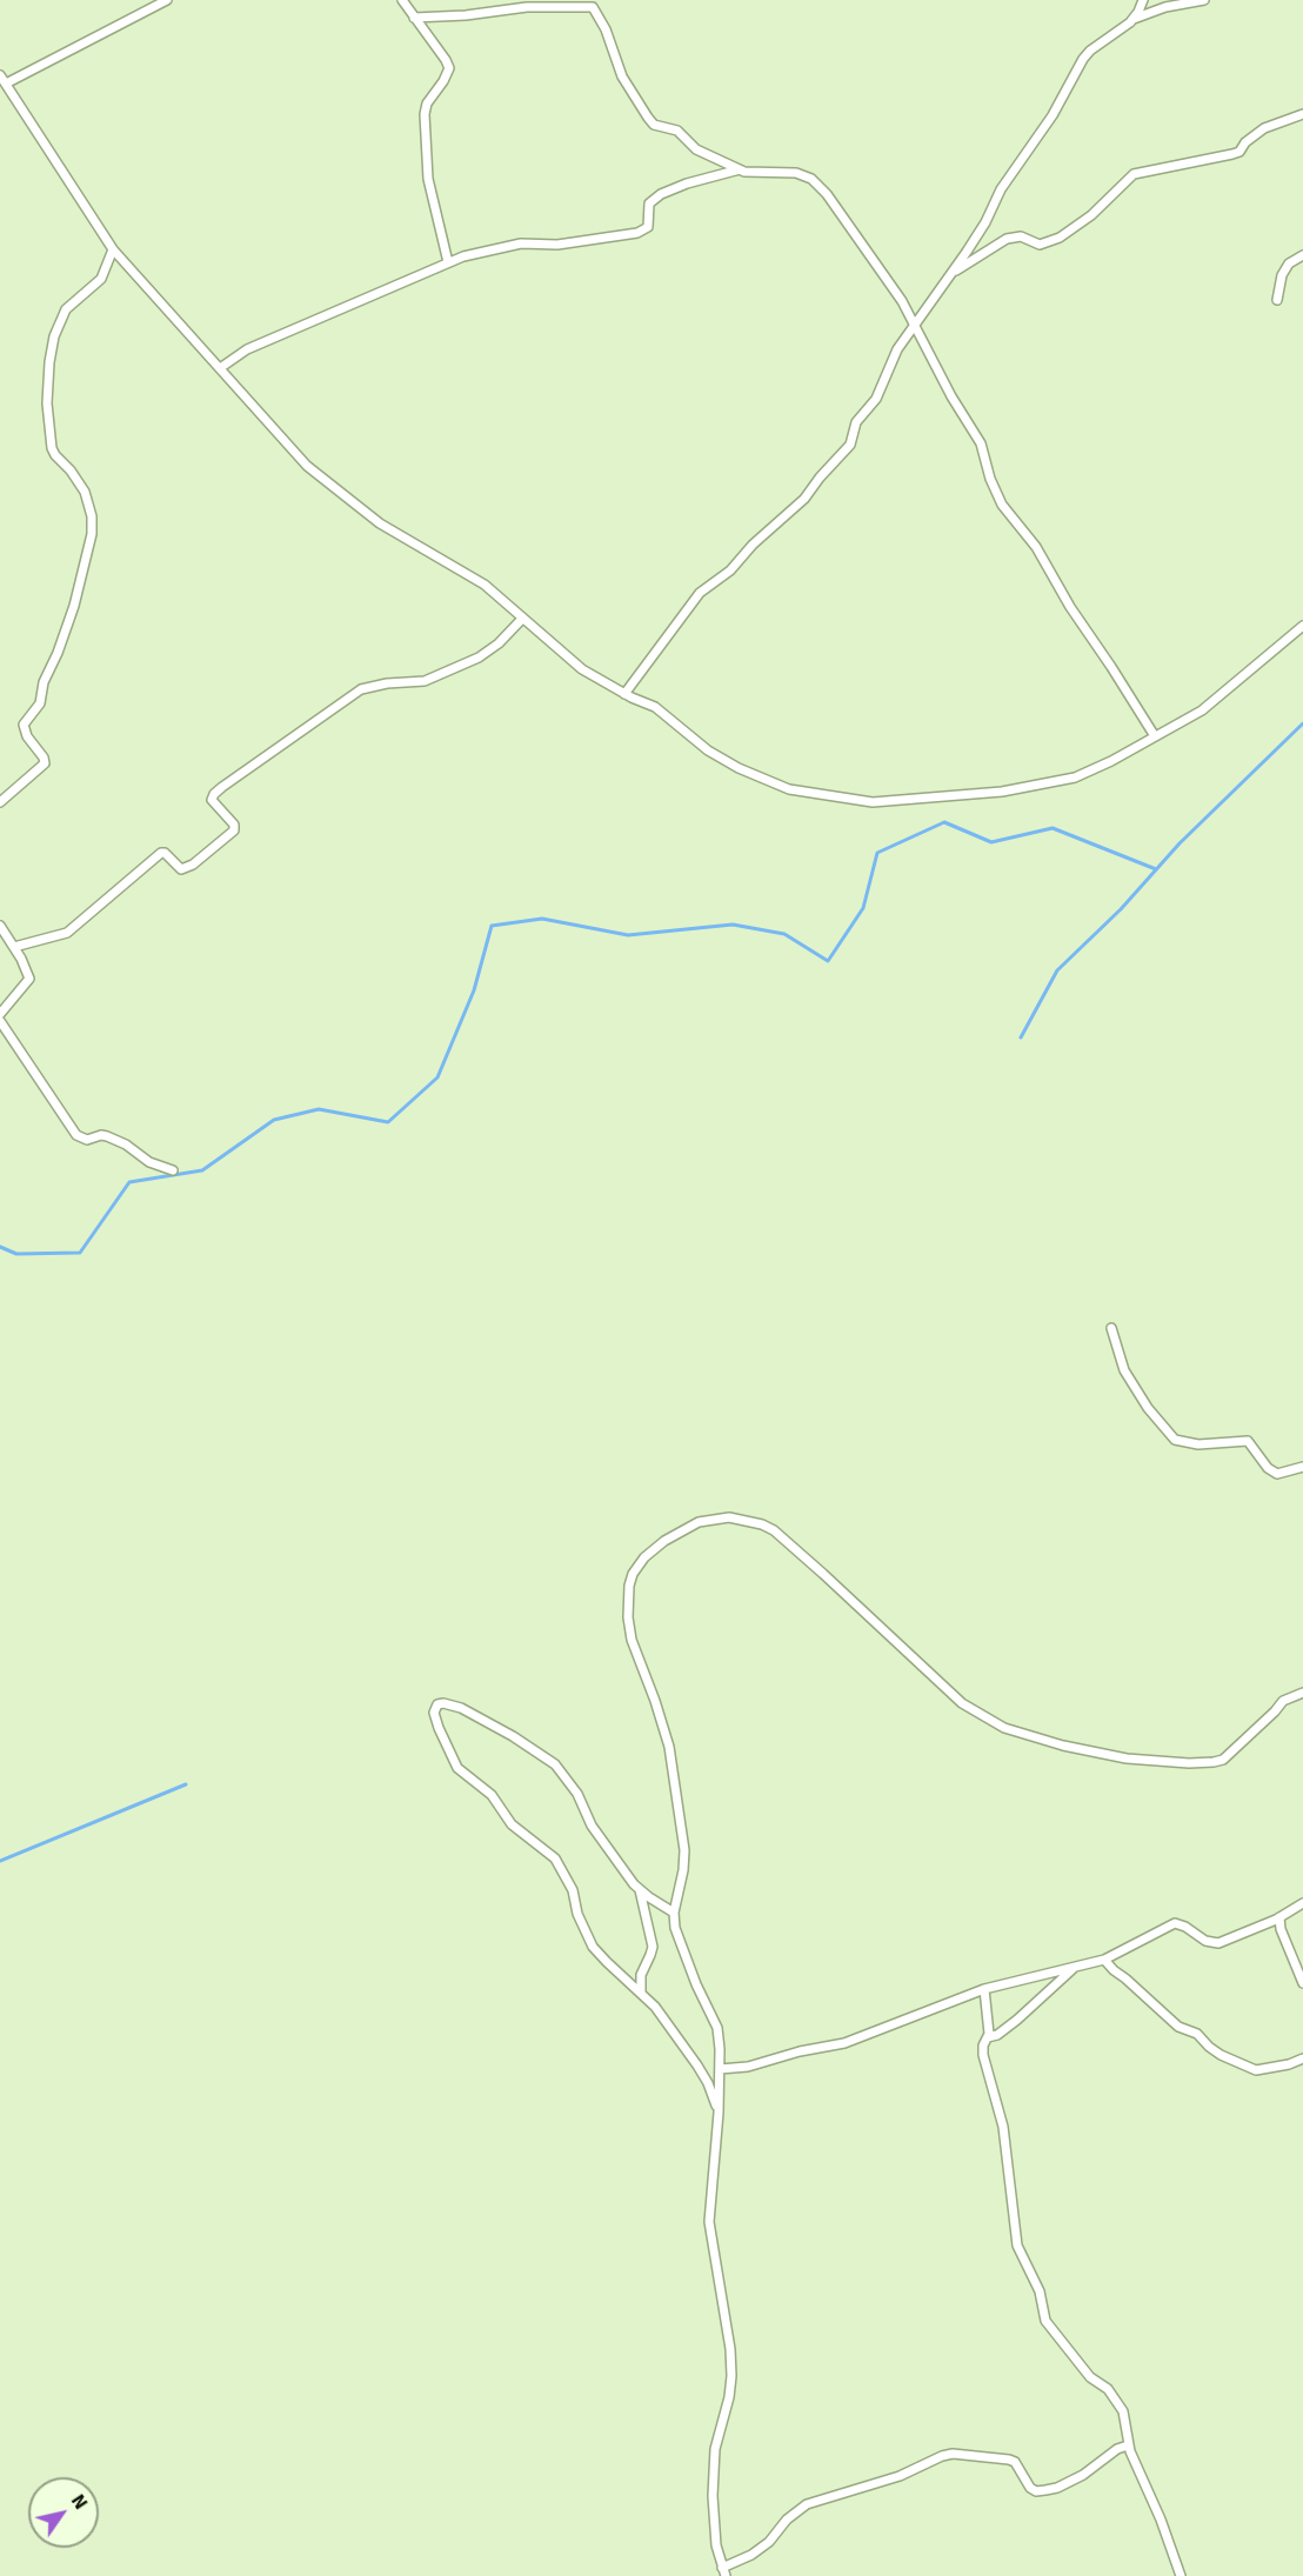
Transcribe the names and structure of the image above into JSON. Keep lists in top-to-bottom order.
{
  "north": "top right"
}
